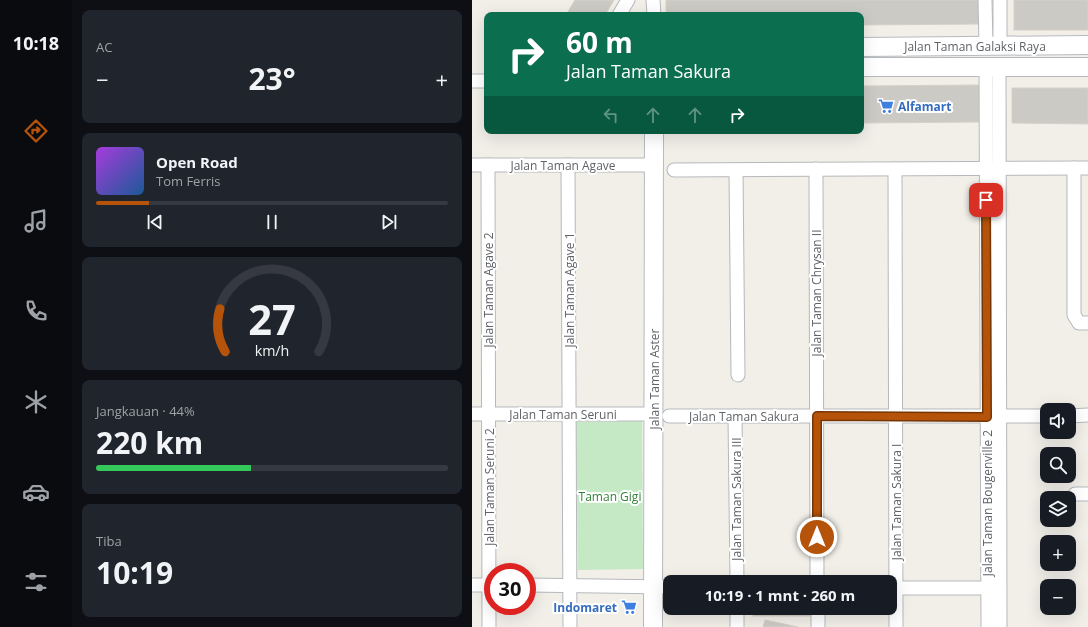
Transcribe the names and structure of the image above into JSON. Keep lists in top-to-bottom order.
{
  "streets": {
    "main road": ["Jalan Taman Galaksi Raya", "Jalan Taman Aster"],
    "street": [
      "Jalan Taman Agave",
      "Jalan Taman Agave 2",
      "Jalan Taman Agave 1",
      "Jalan Taman Chrysan II",
      "Jalan Taman Seruni",
      "Jalan Taman Sakura",
      "Jalan Taman Seruni 2",
      "Jalan Taman Sakura III",
      "Jalan Taman Sakura I",
      "Jalan Taman Bougenville 2"
    ]
  },
  "crossings": [
    ["Jalan Taman Galaksi Raya", "Jalan Taman Bougenville 2"],
    ["Jalan Taman Agave", "Jalan Taman Agave 2"],
    ["Jalan Taman Agave", "Jalan Taman Agave 1"],
    ["Jalan Taman Agave", "Jalan Taman Aster"],
    ["Jalan Taman Agave 2", "Jalan Taman Seruni"],
    ["Jalan Taman Agave 2", "Jalan Taman Seruni 2"],
    ["Jalan Taman Agave 1", "Jalan Taman Seruni"],
    ["Jalan Taman Chrysan II", "Jalan Taman Sakura"],
    ["Jalan Taman Aster", "Jalan Taman Seruni"],
    ["Jalan Taman Aster", "Jalan Taman Sakura"],
    ["Jalan Taman Seruni", "Jalan Taman Sakura"],
    ["Jalan Taman Seruni", "Jalan Taman Seruni 2"],
    ["Jalan Taman Sakura", "Jalan Taman Sakura III"],
    ["Jalan Taman Sakura", "Jalan Taman Sakura I"],
    ["Jalan Taman Sakura", "Jalan Taman Bougenville 2"]
  ],
  "parks": ["Taman Gigi"],
  "places": {
    "supermarket": ["Alfamart", "Indomaret"]
  },
  "page": {
    "tabs": "10:18",
    "tile": [
      "AC",
      ["Jangkauan · 44%", "220 km"],
      ["Tiba", "10:19"]
    ],
    "turn": ["60 m", "Jalan Taman Sakura"],
    "heat": ["−", "23°", "+"],
    "song": ["Open Road", "Tom Ferris"],
    "map_buttons": ["+", "−"],
    "limit": "30",
    "trip": "10:19 · 1 mnt · 260 m",
    "gauge": ["27", "km/h"]
  }
}
